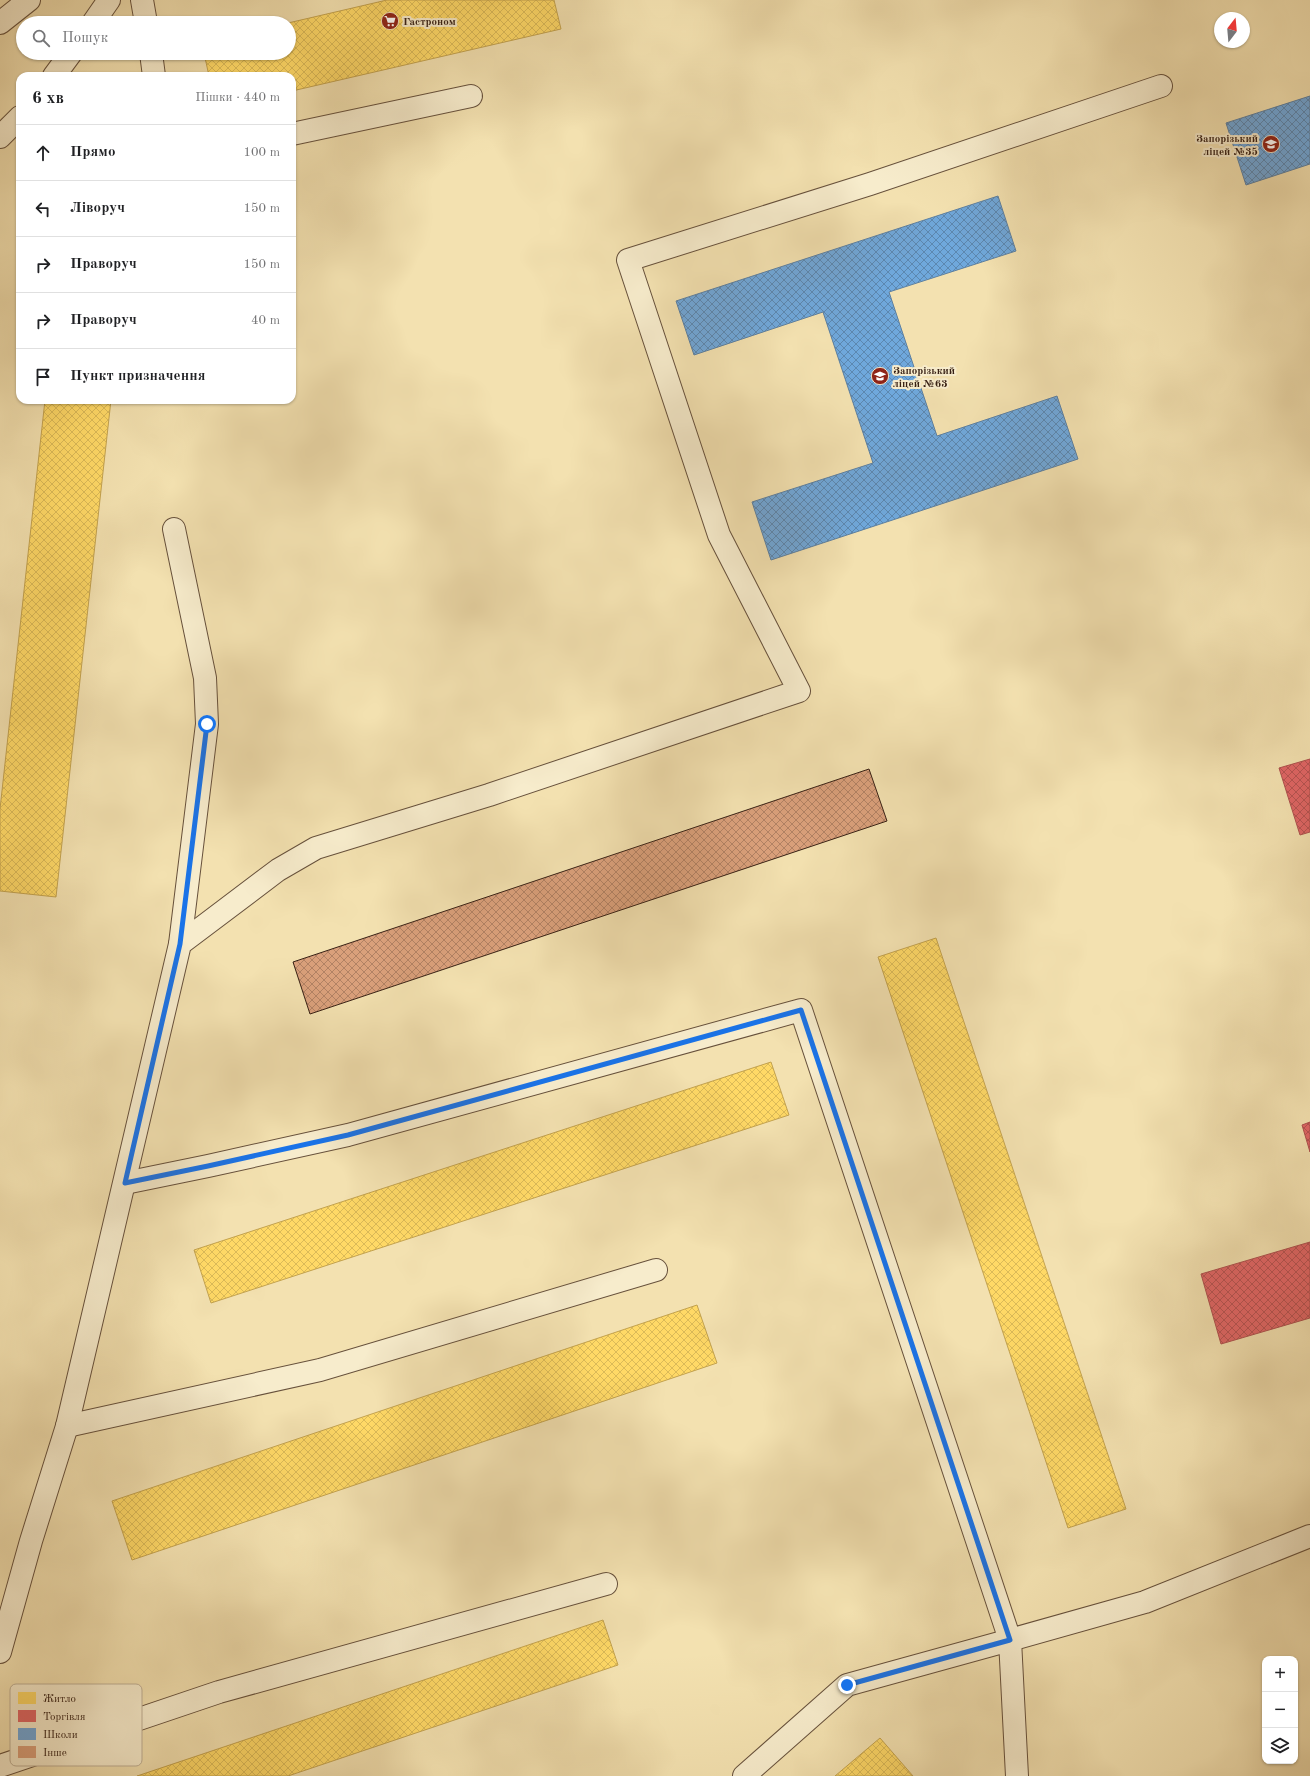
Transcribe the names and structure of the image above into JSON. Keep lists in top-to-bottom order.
{
  "places": {
    "supermarket": ["Гастроном"],
    "school or university": ["Запорізький ліцей №35", "Запорізький ліцей №63"]
  },
  "legend": [
    "Житло",
    "Торгівля",
    "Школи",
    "Інше"
  ],
  "north": "top",
  "page": {
    "search": "Пошук",
    "heading": ["6 хв", "Пішки · 440 m"],
    "list": [
      ["Прямо", "100 m"],
      ["Ліворуч", "150 m"],
      ["Праворуч", "150 m"],
      ["Праворуч", "40 m"],
      "Пункт призначення"
    ],
    "map_buttons": ["+", "−"]
  }
}
